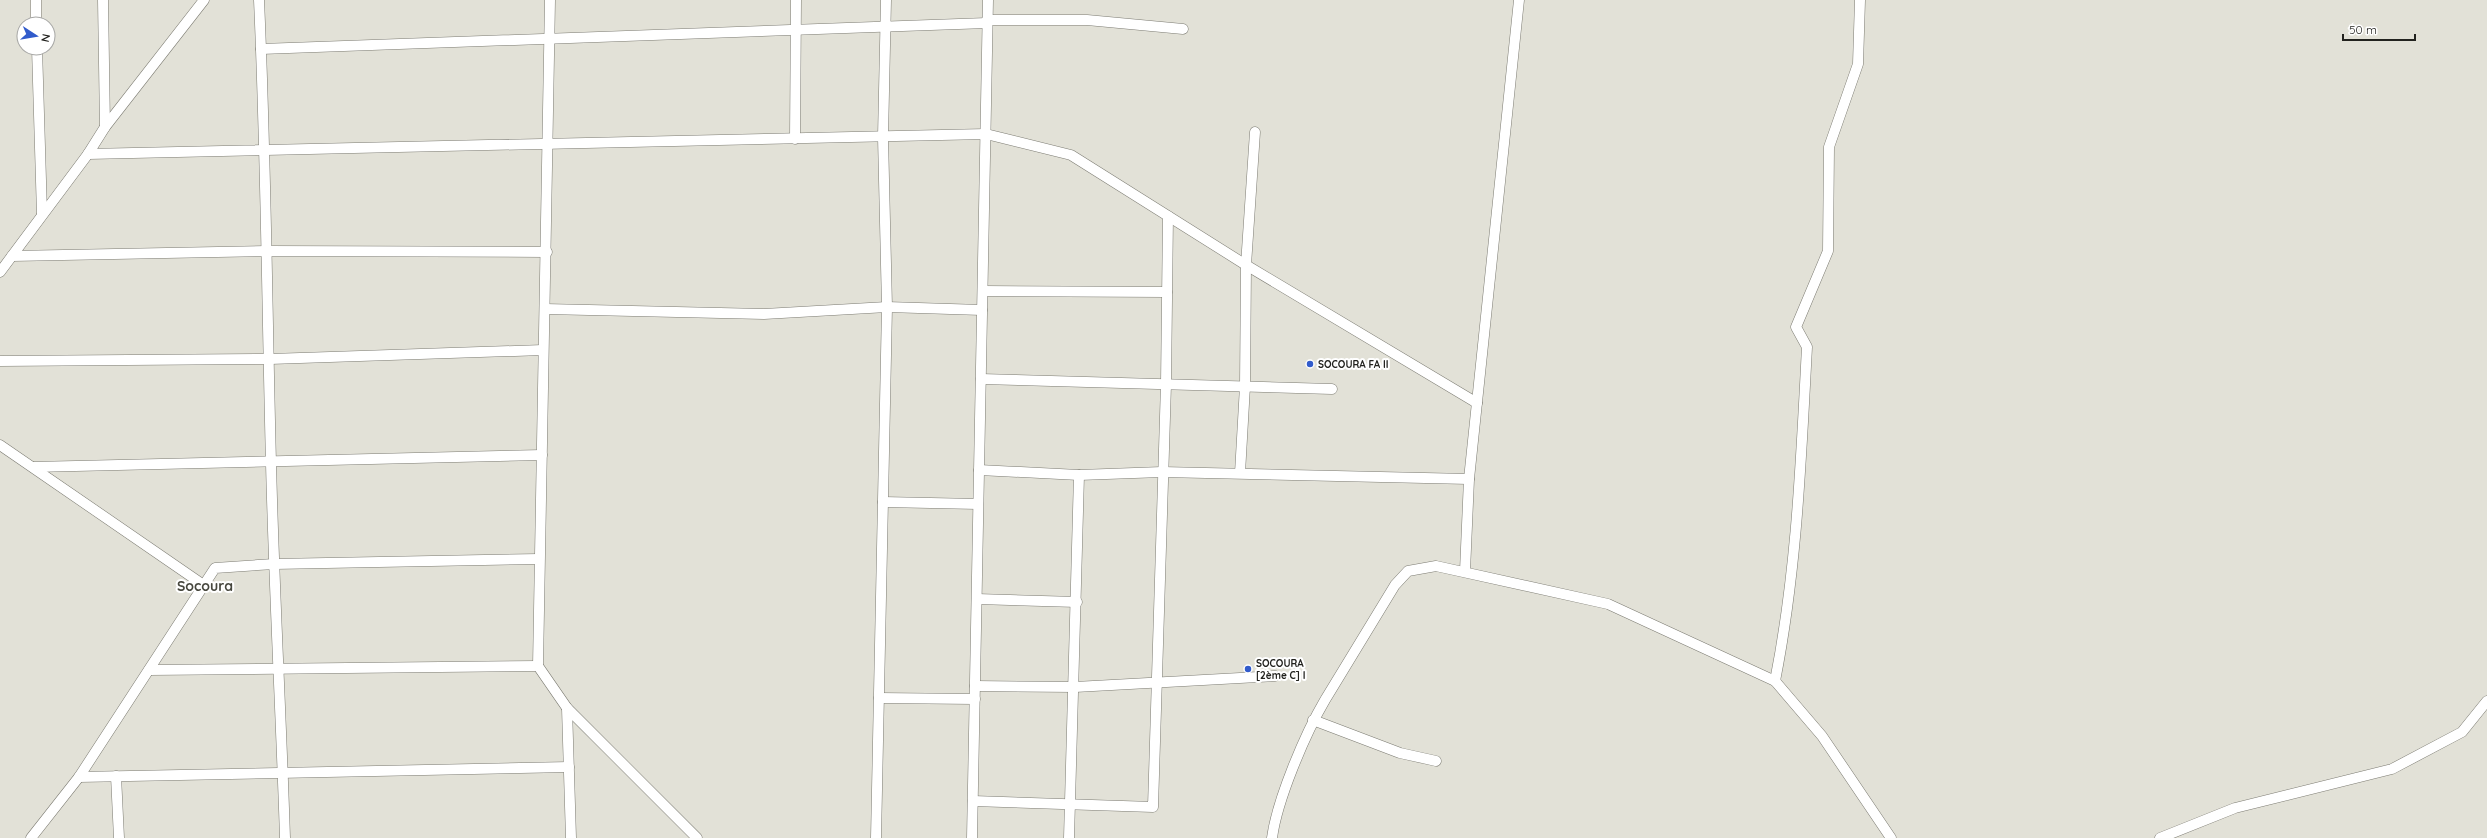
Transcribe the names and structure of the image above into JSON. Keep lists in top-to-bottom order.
{
  "districts": ["Socoura"],
  "places": ["SOCOURA FA II", "SOCOURA [2ème C] I"],
  "scale_bar": "50 m",
  "north": "right"
}
